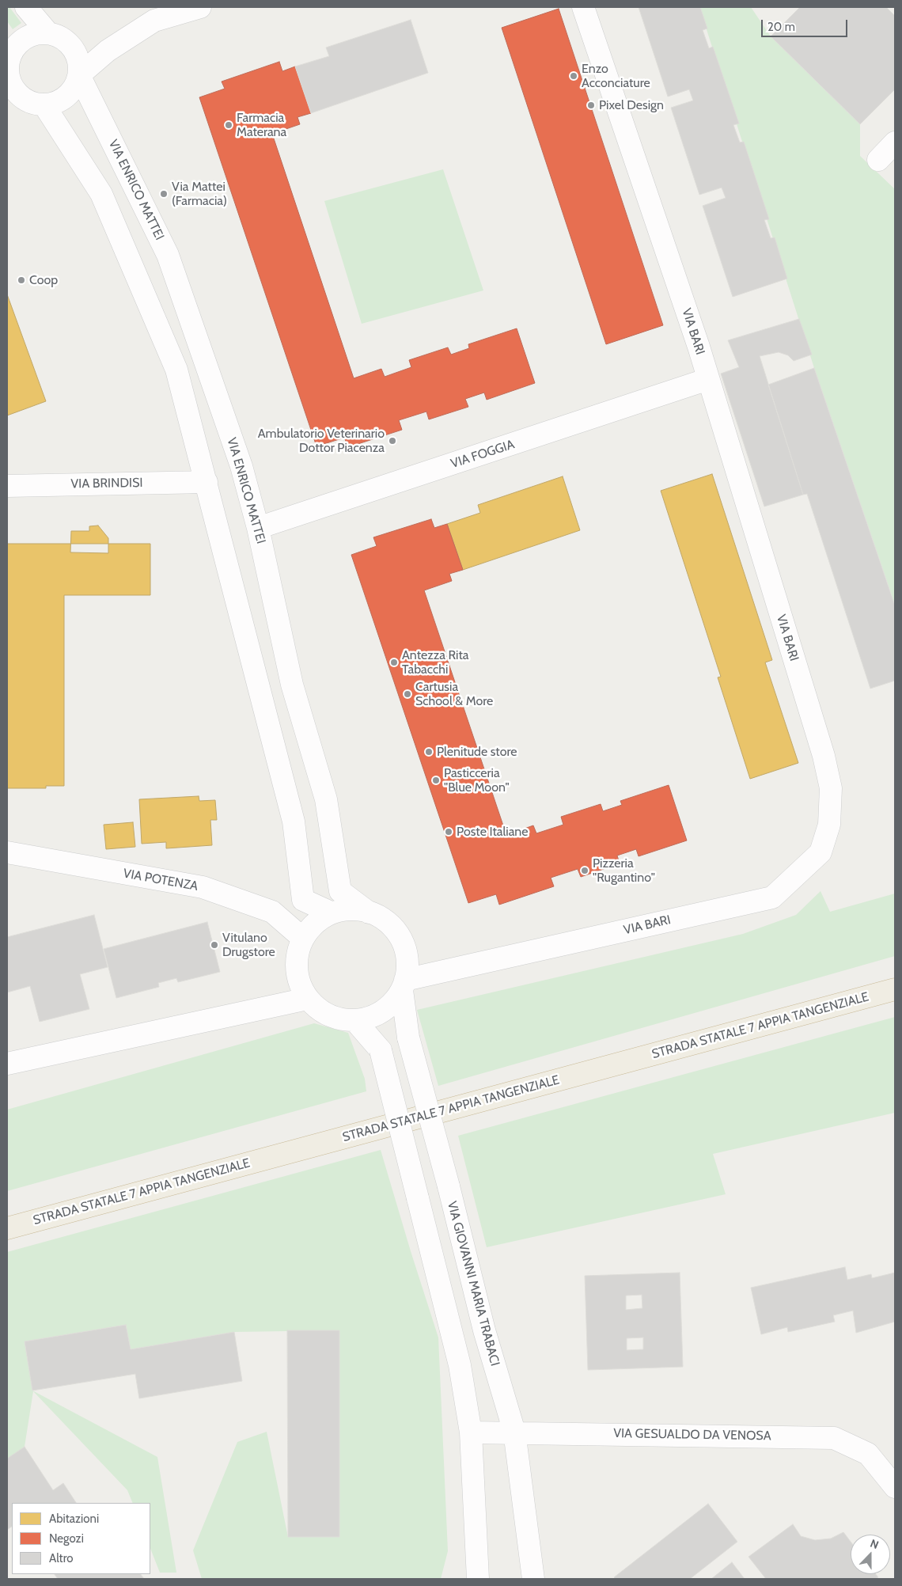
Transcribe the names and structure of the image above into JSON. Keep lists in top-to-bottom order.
{
  "streets": {
    "highway": ["STRADA STATALE 7 APPIA TANGENZIALE"],
    "street": [
      "VIA ENRICO MATTEI",
      "VIA BARI",
      "VIA FOGGIA",
      "VIA BRINDISI",
      "VIA POTENZA",
      "VIA GIOVANNI MARIA TRABACI",
      "VIA GESUALDO DA VENOSA"
    ]
  },
  "crossings": [
    ["VIA ENRICO MATTEI", "VIA BARI"],
    ["VIA ENRICO MATTEI", "VIA FOGGIA"],
    ["VIA ENRICO MATTEI", "VIA POTENZA"],
    ["VIA ENRICO MATTEI", "VIA GIOVANNI MARIA TRABACI"],
    ["VIA BARI", "VIA FOGGIA"],
    ["VIA BARI", "VIA POTENZA"],
    ["VIA BARI", "VIA GIOVANNI MARIA TRABACI"],
    ["VIA POTENZA", "VIA GIOVANNI MARIA TRABACI"],
    ["VIA GIOVANNI MARIA TRABACI", "VIA GESUALDO DA VENOSA"]
  ],
  "places": [
    "Enzo Acconciature",
    "Pixel Design",
    "Farmacia Materana",
    "Via Mattei (Farmacia)",
    "Coop",
    "Ambulatorio Veterinario Dottor Piacenza",
    "Antezza Rita Tabacchi",
    "Cartusia School & More",
    "Plenitude store",
    "Pasticceria \"Blue Moon\"",
    "Poste Italiane",
    "Pizzeria \"Rugantino\"",
    "Vitulano Drugstore"
  ],
  "legend": ["Abitazioni", "Negozi", "Altro"],
  "scale_bar": "20 m",
  "north": "top"
}
